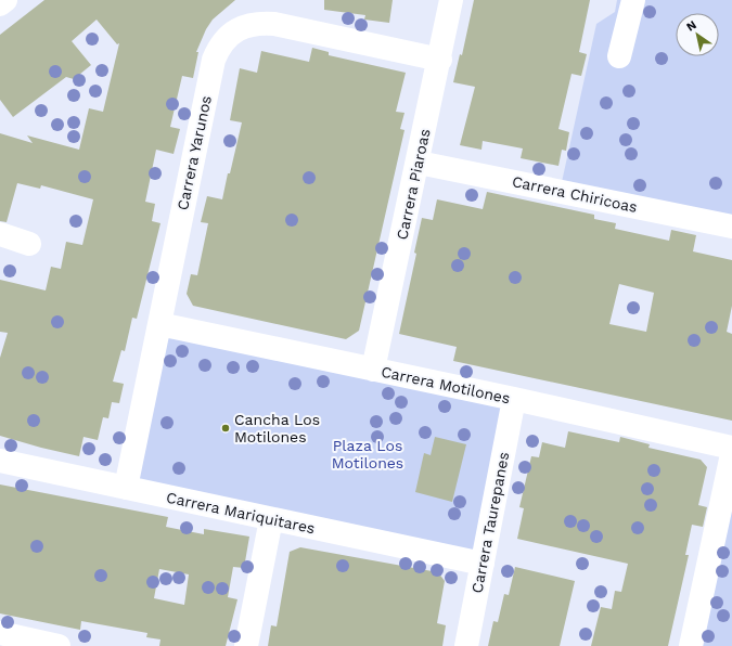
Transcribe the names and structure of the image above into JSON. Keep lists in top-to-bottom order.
{
  "streets": {
    "street": [
      "Carrera Yarunos",
      "Carrera Piaroas",
      "Carrera Chiricoas",
      "Carrera Motilones",
      "Carrera Mariquitares",
      "Carrera Taurepanes"
    ]
  },
  "crossings": [
    ["Carrera Yarunos", "Carrera Piaroas"],
    ["Carrera Yarunos", "Carrera Motilones"],
    ["Carrera Yarunos", "Carrera Mariquitares"],
    ["Carrera Piaroas", "Carrera Chiricoas"],
    ["Carrera Piaroas", "Carrera Motilones"],
    ["Carrera Motilones", "Carrera Taurepanes"],
    ["Carrera Mariquitares", "Carrera Taurepanes"]
  ],
  "parks": ["Plaza Los Motilones"],
  "places": ["Cancha Los Motilones"],
  "north": "top left"
}
